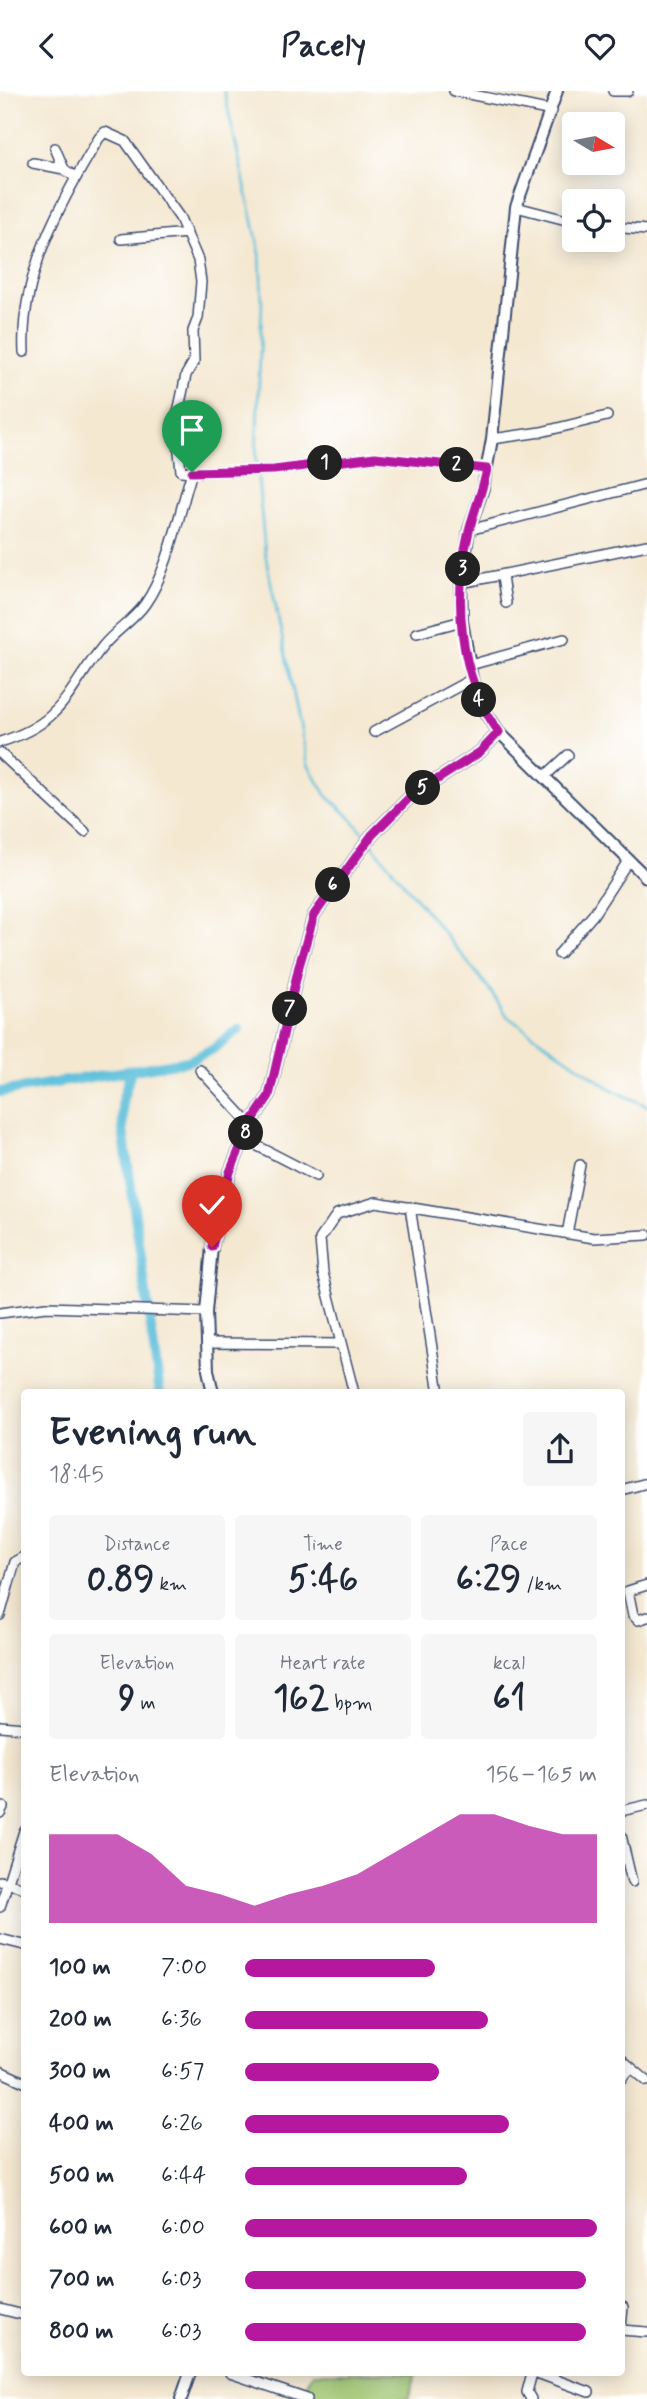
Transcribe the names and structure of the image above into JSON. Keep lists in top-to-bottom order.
{
  "north": "right",
  "page": {
    "header": "Pacely",
    "pins": [
      "1",
      "2",
      "3",
      "4",
      "5",
      "6",
      "7",
      "8"
    ],
    "heading": ["Evening run", "18:45"],
    "stats": [
      ["Distance", "0.89 km"],
      ["Time", "5:46"],
      ["Pace", "6:29 /km"],
      ["Elevation", "9 m"],
      ["Heart rate", "162 bpm"],
      ["kcal", "61"]
    ],
    "chart": ["Elevation", "156–165 m"],
    "list": [
      {
        "name": "100 m",
        "note": "7:00"
      },
      {
        "name": "200 m",
        "note": "6:36"
      },
      {
        "name": "300 m",
        "note": "6:57"
      },
      {
        "name": "400 m",
        "note": "6:26"
      },
      {
        "name": "500 m",
        "note": "6:44"
      },
      {
        "name": "600 m",
        "note": "6:00"
      },
      {
        "name": "700 m",
        "note": "6:03"
      },
      {
        "name": "800 m",
        "note": "6:03"
      }
    ]
  }
}
